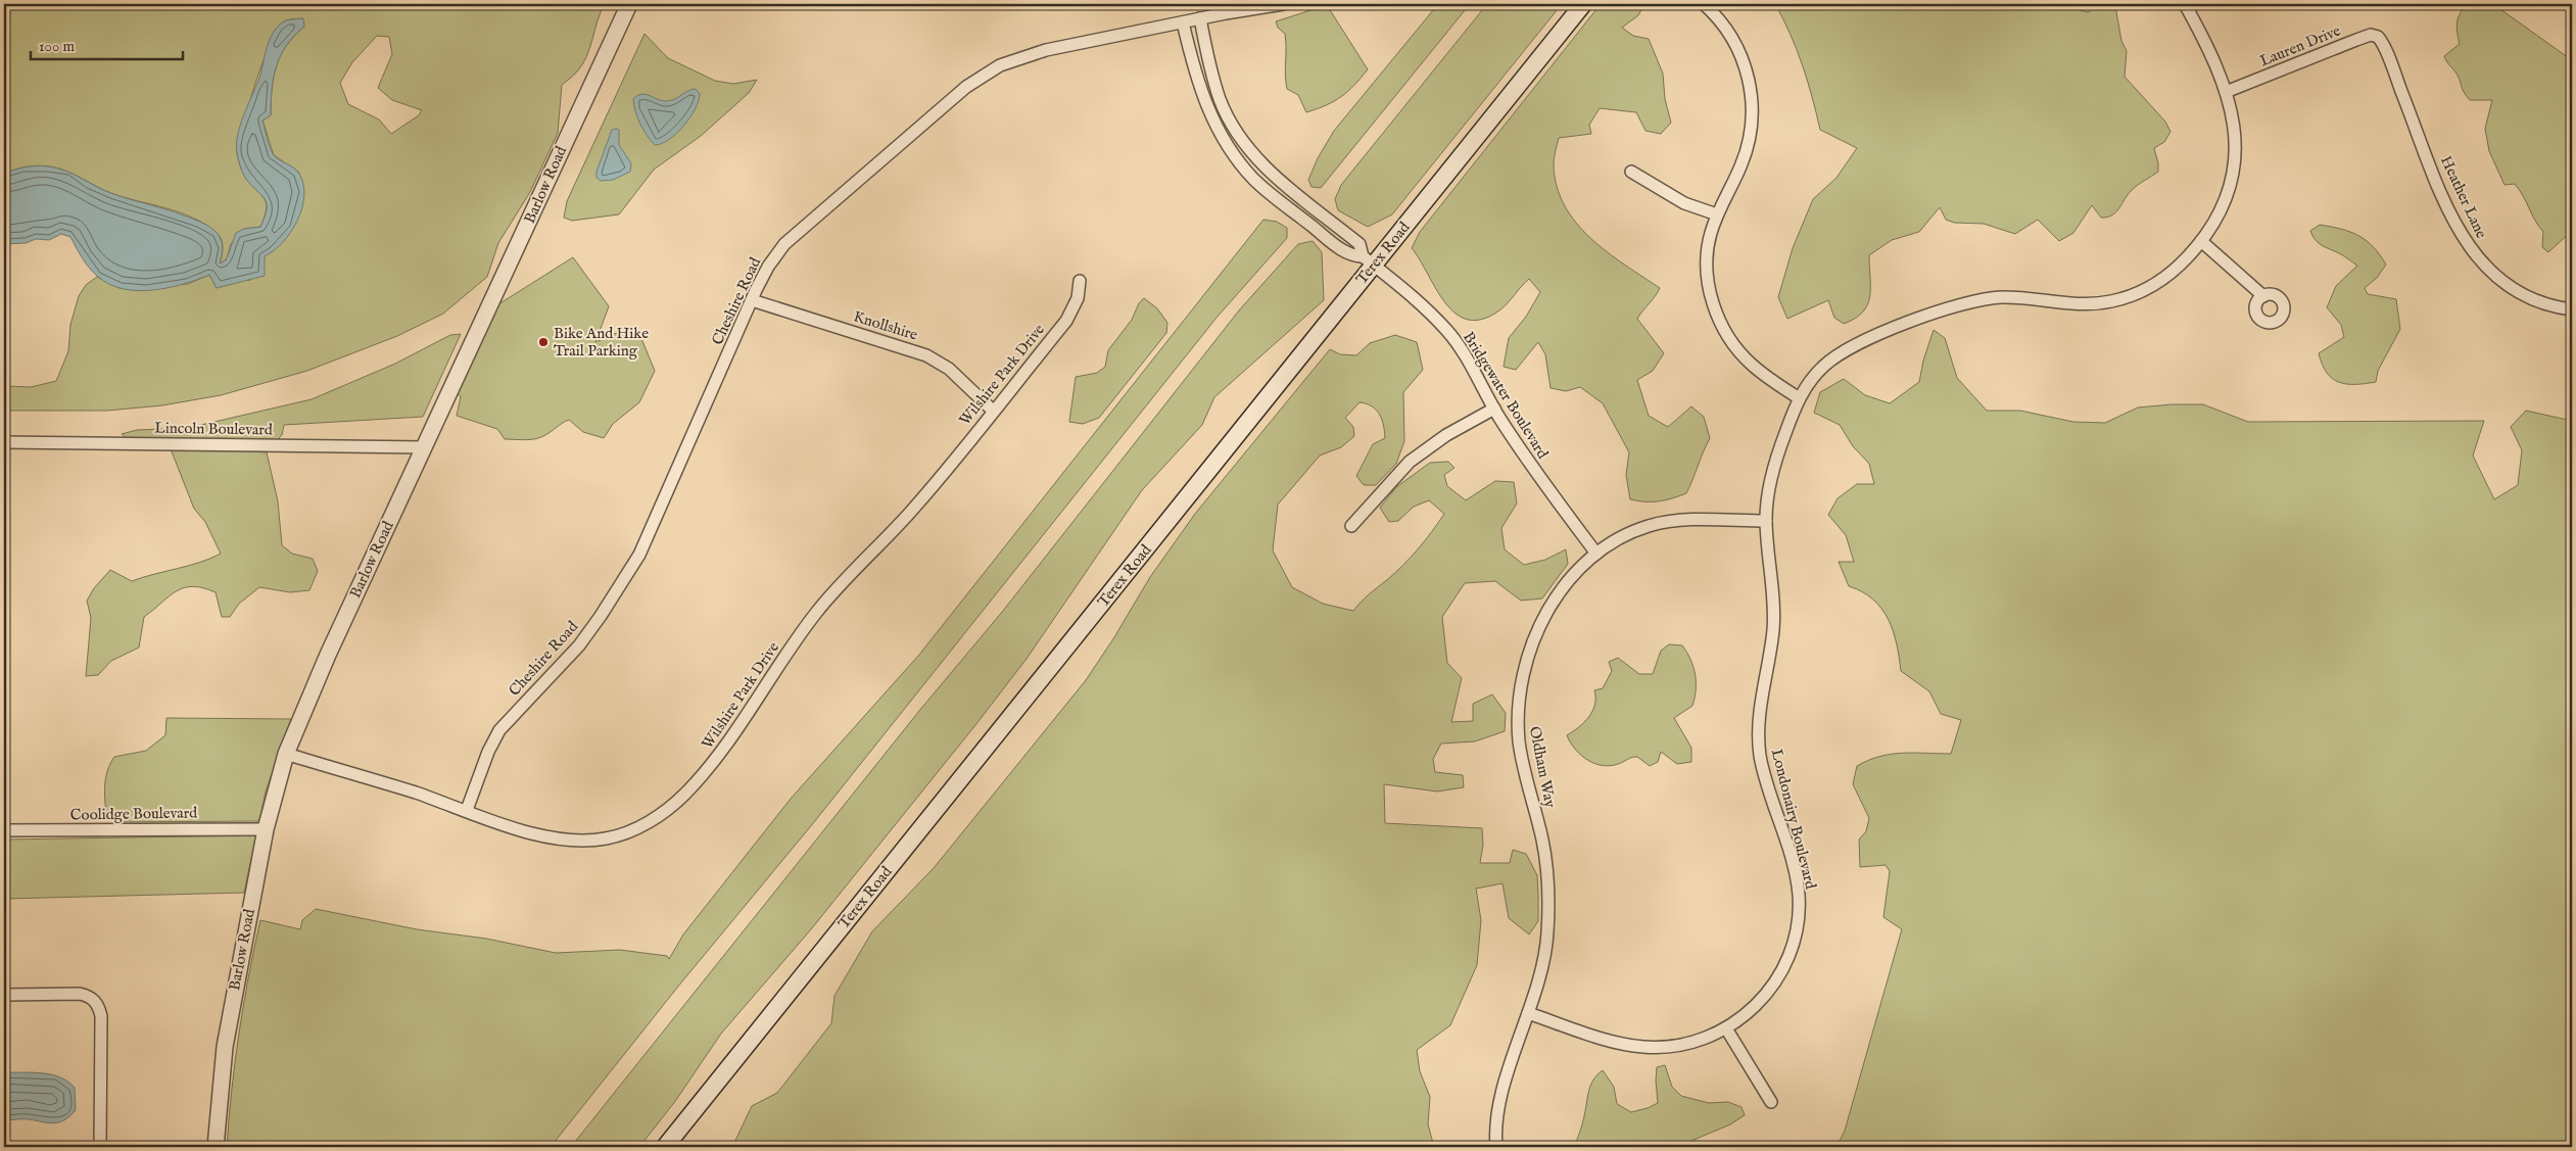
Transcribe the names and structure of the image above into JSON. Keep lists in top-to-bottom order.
{
  "streets": {
    "main road": ["Terex Road"],
    "street": [
      "Lauren Drive",
      "Barlow Road",
      "Heather Lane",
      "Cheshire Road",
      "Knollshire",
      "Wilshire Park Drive",
      "Bridgewater Boulevard",
      "Lincoln Boulevard",
      "Oldham Way",
      "Coolidge Boulevard",
      "Londonairy Boulevard"
    ]
  },
  "crossings": [
    ["Lauren Drive", "Heather Lane"],
    ["Lauren Drive", "Londonairy Boulevard"],
    ["Barlow Road", "Wilshire Park Drive"],
    ["Barlow Road", "Lincoln Boulevard"],
    ["Barlow Road", "Coolidge Boulevard"],
    ["Terex Road", "Bridgewater Boulevard"],
    ["Cheshire Road", "Knollshire"],
    ["Cheshire Road", "Wilshire Park Drive"],
    ["Knollshire", "Wilshire Park Drive"],
    ["Bridgewater Boulevard", "Oldham Way"],
    ["Oldham Way", "Londonairy Boulevard"]
  ],
  "places": ["Bike And Hike Trail Parking"],
  "scale_bar": "100 m"
}
